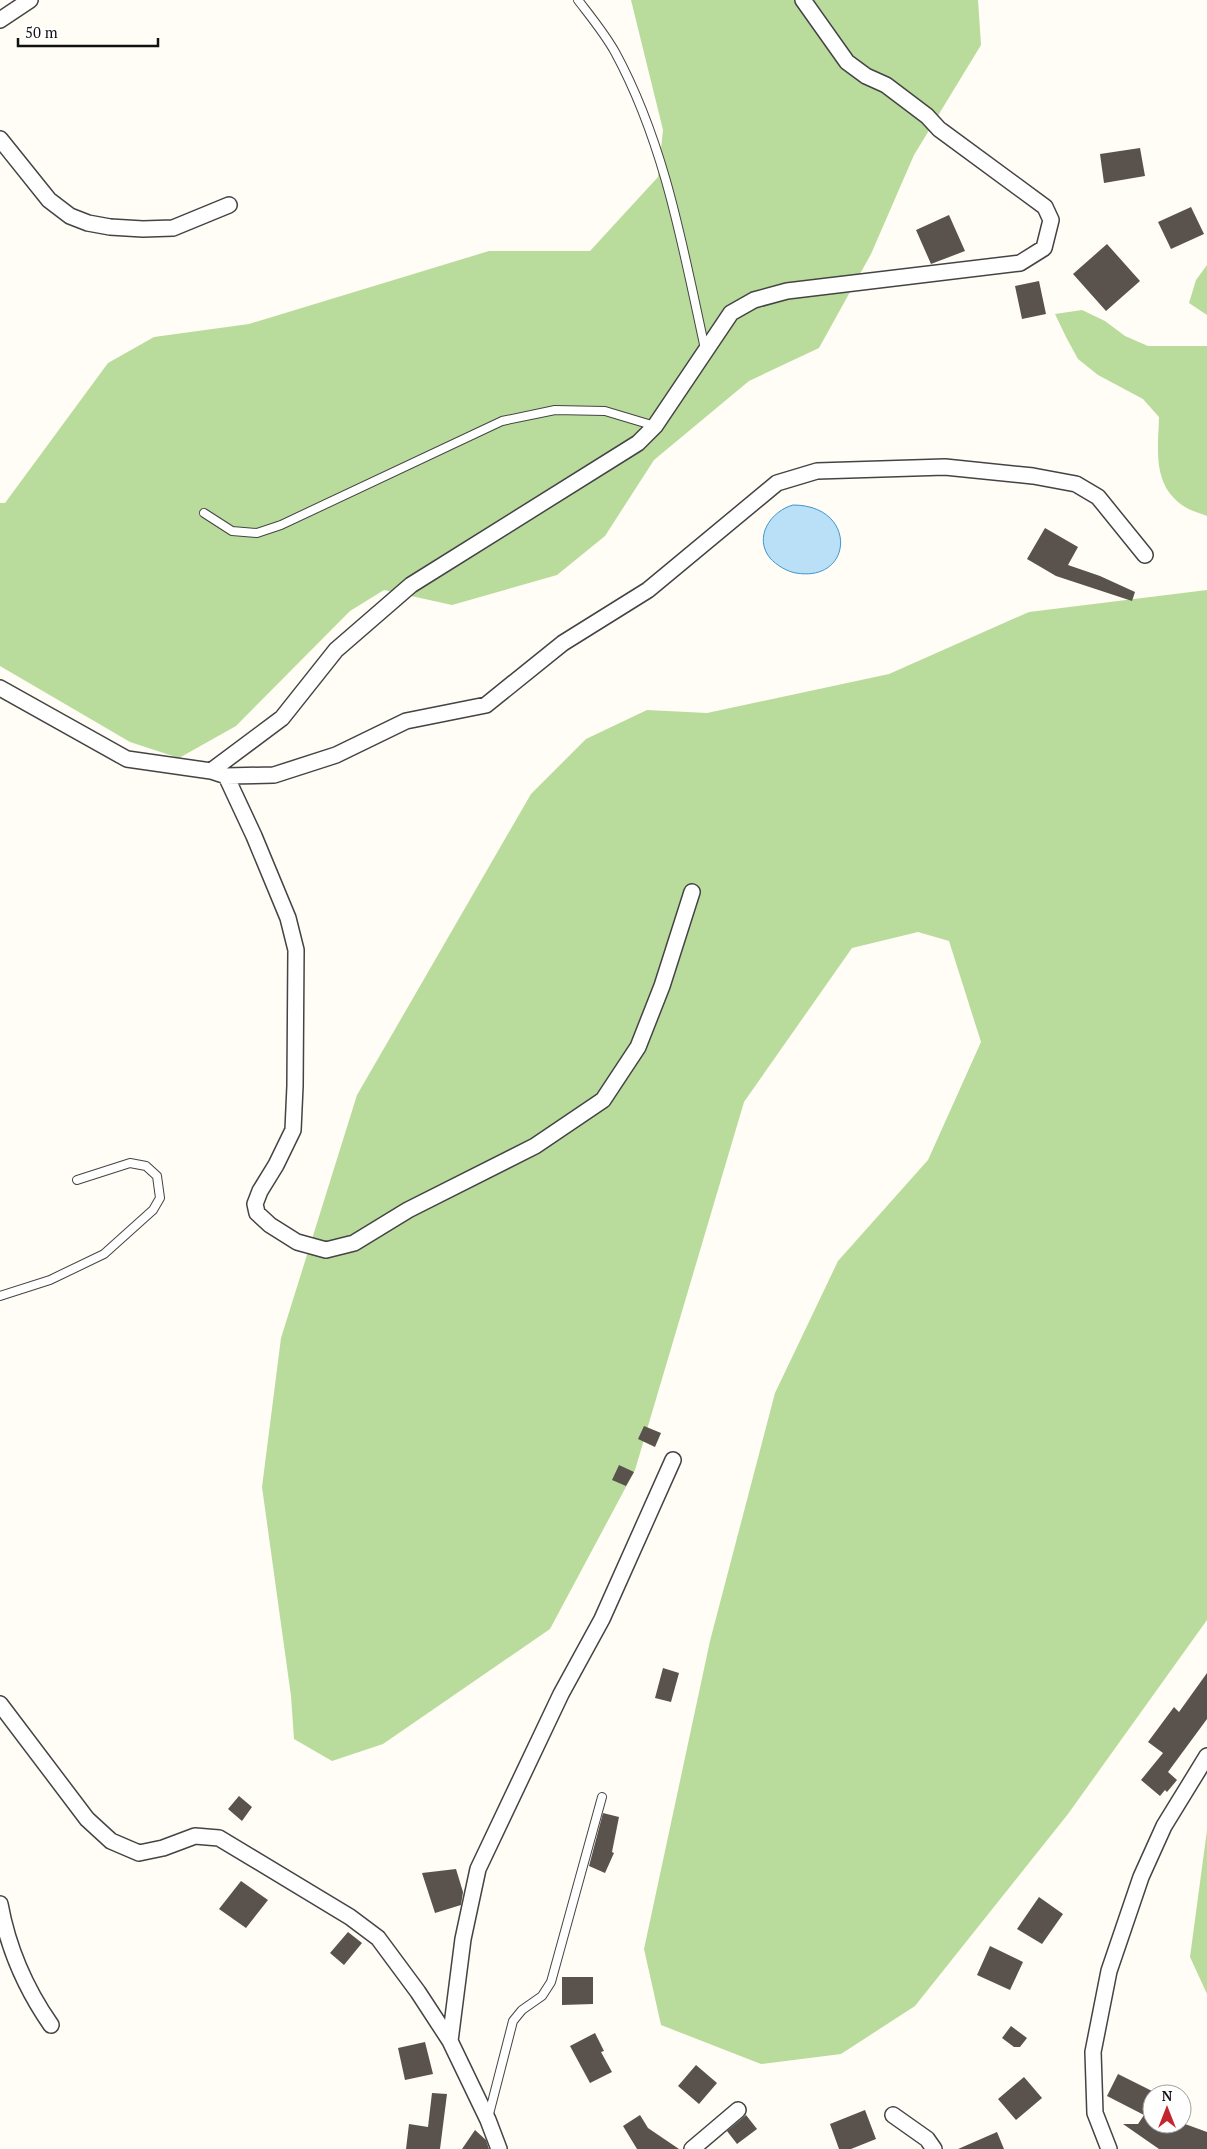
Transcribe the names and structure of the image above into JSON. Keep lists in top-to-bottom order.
{
  "scale_bar": "50 m",
  "north": "top"
}
